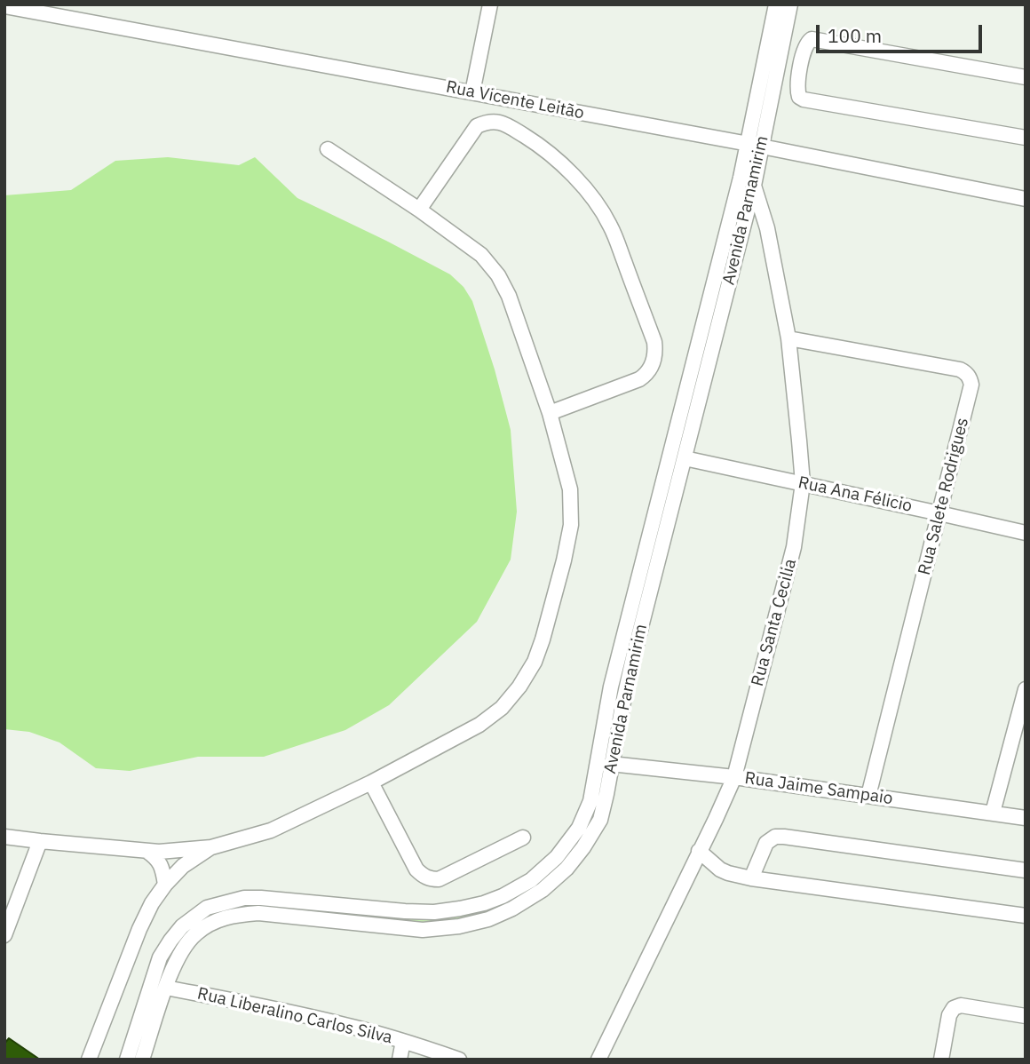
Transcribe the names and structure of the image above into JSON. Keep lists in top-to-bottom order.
{
  "streets": {
    "street": [
      "Rua Vicente Leitão",
      "Avenida Parnamirim",
      "Rua Ana Félicio",
      "Rua Salete Rodrigues",
      "Rua Santa Cecilia",
      "Rua Jaime Sampaio",
      "Rua Liberalino Carlos Silva"
    ]
  },
  "crossings": [
    ["Rua Vicente Leitão", "Avenida Parnamirim"],
    ["Avenida Parnamirim", "Rua Ana Félicio"],
    ["Avenida Parnamirim", "Rua Santa Cecilia"],
    ["Avenida Parnamirim", "Rua Jaime Sampaio"],
    ["Avenida Parnamirim", "Rua Liberalino Carlos Silva"],
    ["Rua Ana Félicio", "Rua Salete Rodrigues"],
    ["Rua Ana Félicio", "Rua Santa Cecilia"],
    ["Rua Salete Rodrigues", "Rua Santa Cecilia"],
    ["Rua Salete Rodrigues", "Rua Jaime Sampaio"],
    ["Rua Santa Cecilia", "Rua Jaime Sampaio"]
  ],
  "scale_bar": "100 m"
}
